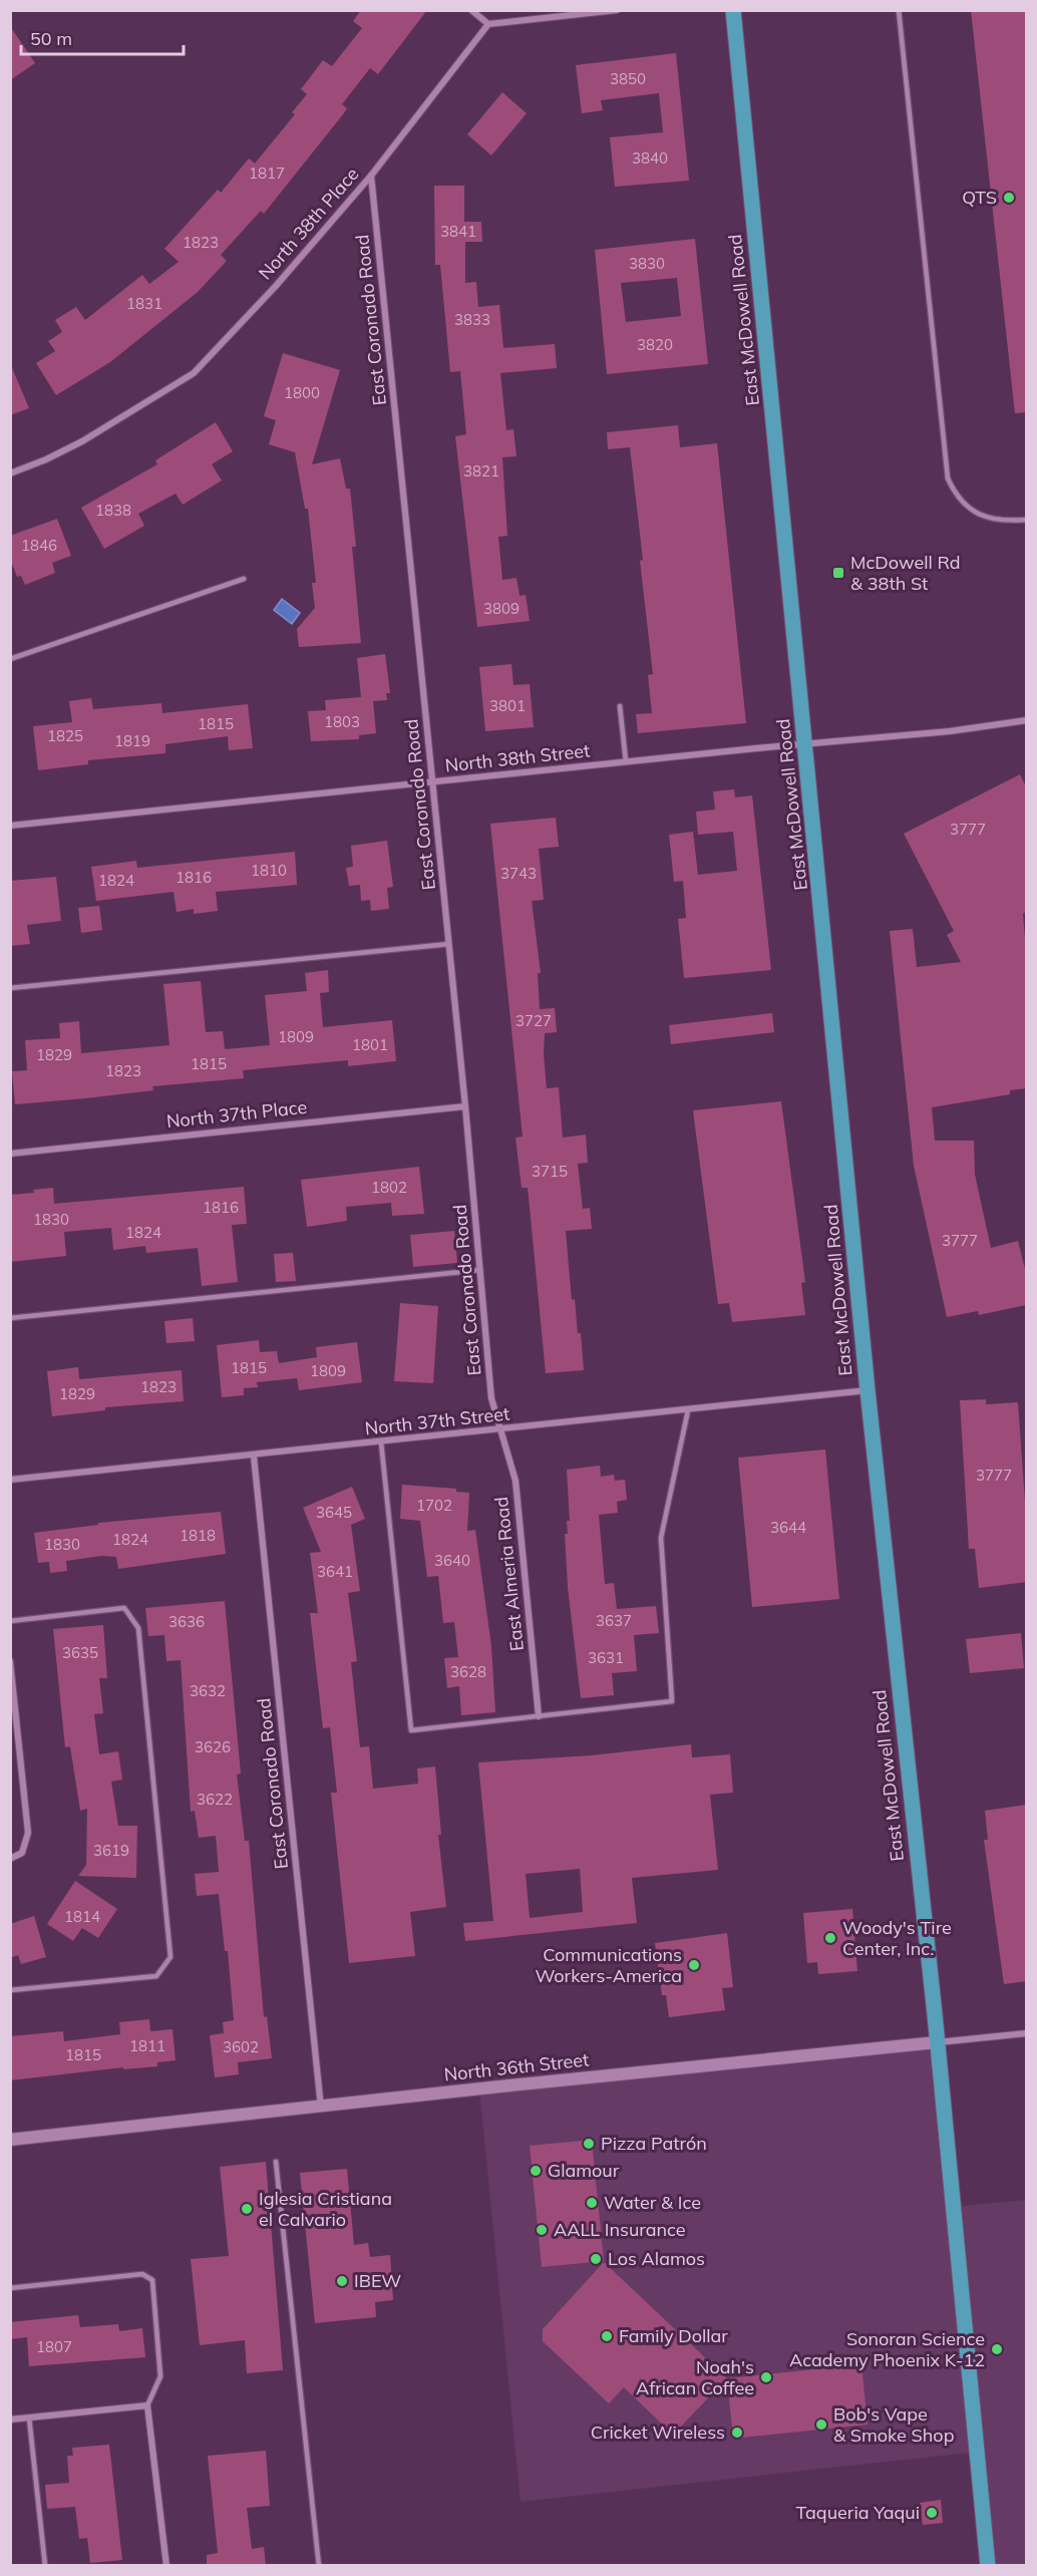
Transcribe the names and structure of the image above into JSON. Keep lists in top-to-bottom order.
{
  "streets": {
    "main road": ["East McDowell Road", "North 36th Street"],
    "street": [
      "North 38th Place",
      "East Coronado Road",
      "North 38th Street",
      "North 37th Place",
      "North 37th Street",
      "East Almeria Road"
    ]
  },
  "crossings": [
    ["North 38th Place", "East Coronado Road"],
    ["East Coronado Road", "North 38th Street"],
    ["East Coronado Road", "North 37th Place"],
    ["East Coronado Road", "North 37th Street"],
    ["East Coronado Road", "East Almeria Road"],
    ["East Coronado Road", "North 36th Street"],
    ["East McDowell Road", "North 38th Street"],
    ["East McDowell Road", "North 37th Street"],
    ["East McDowell Road", "North 36th Street"],
    ["North 37th Street", "East Almeria Road"]
  ],
  "places": {
    "other": [
      "QTS",
      "Woody's Tire Center, Inc.",
      "Communications Workers-America",
      "Pizza Patrón",
      "Glamour",
      "Water & Ice",
      "Iglesia Cristiana el Calvario",
      "AALL Insurance",
      "Los Alamos",
      "IBEW",
      "Family Dollar",
      "Sonoran Science Academy Phoenix K-12",
      "Noah's African Coffee",
      "Bob's Vape & Smoke Shop",
      "Cricket Wireless",
      "Taqueria Yaqui"
    ],
    "transit": ["McDowell Rd & 38th St"]
  },
  "house_numbers": [
    "3850",
    "3840",
    "1817",
    "3841",
    "1823",
    "3830",
    "1831",
    "3833",
    "3820",
    "1800",
    "3821",
    "1838",
    "1846",
    "3809",
    "3801",
    "1803",
    "1815",
    "1825",
    "1819",
    "3777",
    "1810",
    "3743",
    "1816",
    "1824",
    "3727",
    "1809",
    "1801",
    "1829",
    "1815",
    "1823",
    "3715",
    "1802",
    "1816",
    "1830",
    "1824",
    "3777",
    "1815",
    "1809",
    "1823",
    "1829",
    "3777",
    "1702",
    "3645",
    "3644",
    "1818",
    "1824",
    "1830",
    "3640",
    "3641",
    "3637",
    "3636",
    "3635",
    "3631",
    "3628",
    "3632",
    "3626",
    "3622",
    "3619",
    "1814",
    "1811",
    "3602",
    "1815",
    "1807"
  ],
  "scale_bar": "50 m"
}
